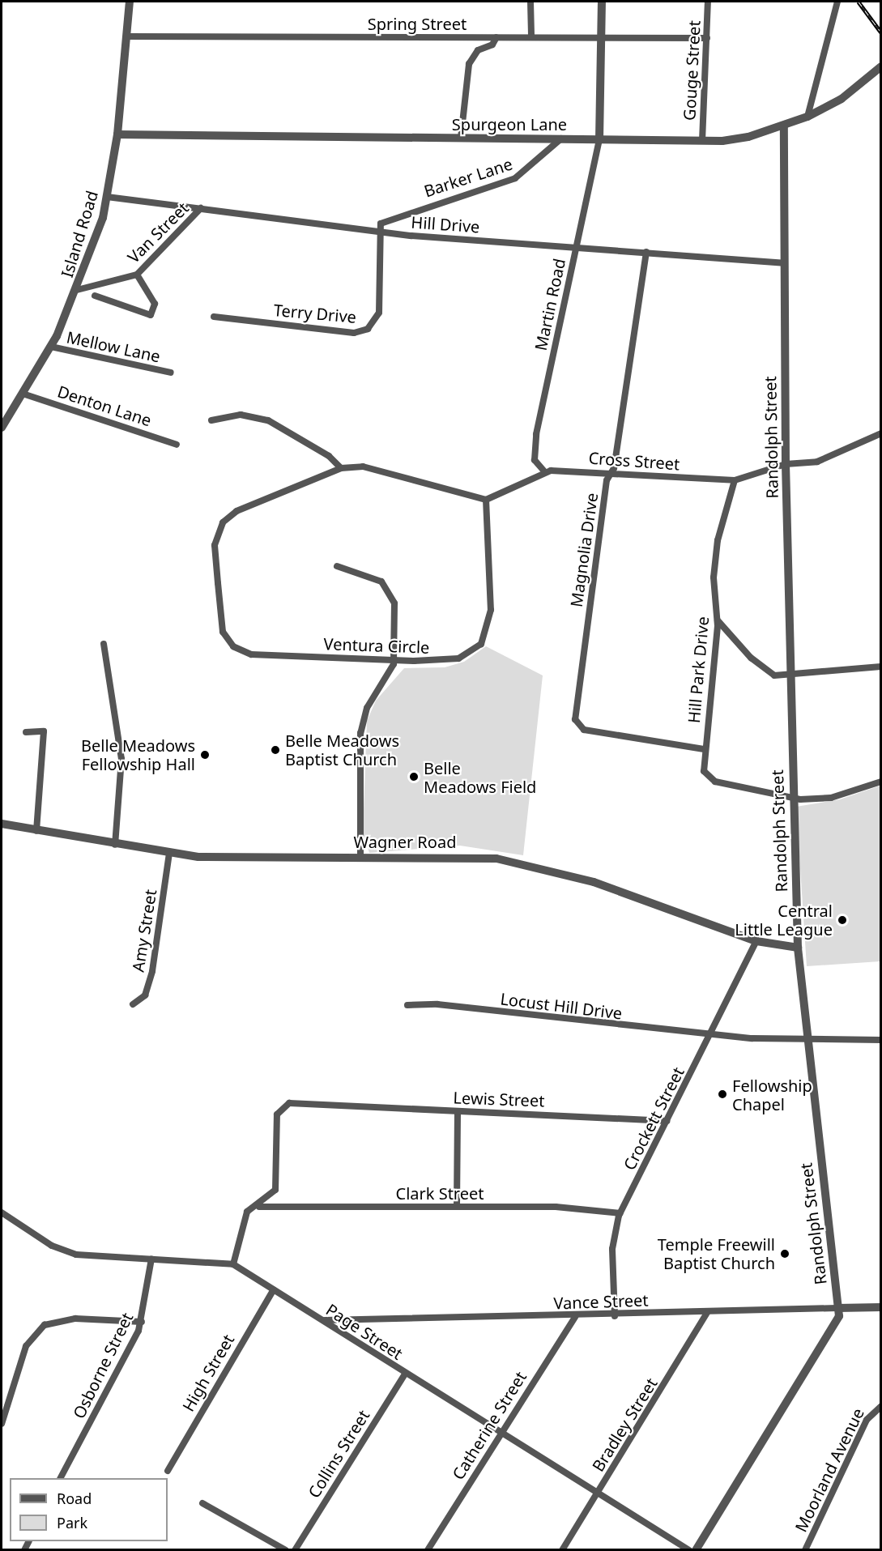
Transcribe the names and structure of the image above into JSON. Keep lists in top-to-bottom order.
{
  "streets": {
    "street": [
      "Spring Street",
      "Gouge Street",
      "Spurgeon Lane",
      "Barker Lane",
      "Hill Drive",
      "Van Street",
      "Island Road",
      "Martin Road",
      "Terry Drive",
      "Mellow Lane",
      "Denton Lane",
      "Randolph Street",
      "Cross Street",
      "Magnolia Drive",
      "Ventura Circle",
      "Hill Park Drive",
      "Wagner Road",
      "Amy Street",
      "Locust Hill Drive",
      "Lewis Street",
      "Crockett Street",
      "Clark Street",
      "Vance Street",
      "Page Street",
      "Osborne Street",
      "High Street",
      "Bradley Street",
      "Catherine Street",
      "Collins Street",
      "Moorland Avenue"
    ]
  },
  "crossings": [
    ["Spring Street", "Gouge Street"],
    ["Spring Street", "Island Road"],
    ["Gouge Street", "Spurgeon Lane"],
    ["Spurgeon Lane", "Barker Lane"],
    ["Spurgeon Lane", "Island Road"],
    ["Spurgeon Lane", "Martin Road"],
    ["Spurgeon Lane", "Randolph Street"],
    ["Barker Lane", "Hill Drive"],
    ["Barker Lane", "Terry Drive"],
    ["Hill Drive", "Van Street"],
    ["Hill Drive", "Island Road"],
    ["Hill Drive", "Martin Road"],
    ["Hill Drive", "Terry Drive"],
    ["Hill Drive", "Randolph Street"],
    ["Hill Drive", "Magnolia Drive"],
    ["Van Street", "Island Road"],
    ["Island Road", "Mellow Lane"],
    ["Island Road", "Denton Lane"],
    ["Martin Road", "Cross Street"],
    ["Randolph Street", "Cross Street"],
    ["Randolph Street", "Hill Park Drive"],
    ["Randolph Street", "Wagner Road"],
    ["Randolph Street", "Locust Hill Drive"],
    ["Randolph Street", "Vance Street"],
    ["Cross Street", "Magnolia Drive"],
    ["Cross Street", "Ventura Circle"],
    ["Cross Street", "Hill Park Drive"],
    ["Magnolia Drive", "Hill Park Drive"],
    ["Wagner Road", "Amy Street"],
    ["Wagner Road", "Crockett Street"],
    ["Locust Hill Drive", "Crockett Street"],
    ["Lewis Street", "Crockett Street"],
    ["Lewis Street", "Clark Street"],
    ["Lewis Street", "Page Street"],
    ["Crockett Street", "Clark Street"],
    ["Crockett Street", "Vance Street"],
    ["Vance Street", "Page Street"],
    ["Vance Street", "Bradley Street"],
    ["Vance Street", "Catherine Street"],
    ["Page Street", "Osborne Street"],
    ["Page Street", "High Street"],
    ["Page Street", "Bradley Street"],
    ["Page Street", "Catherine Street"],
    ["Page Street", "Collins Street"]
  ],
  "places": [
    "Belle Meadows Baptist Church",
    "Belle Meadows Fellowship Hall",
    "Belle Meadows Field",
    "Central Little League",
    "Fellowship Chapel",
    "Temple Freewill Baptist Church"
  ],
  "legend": ["Road", "Park"]
}
